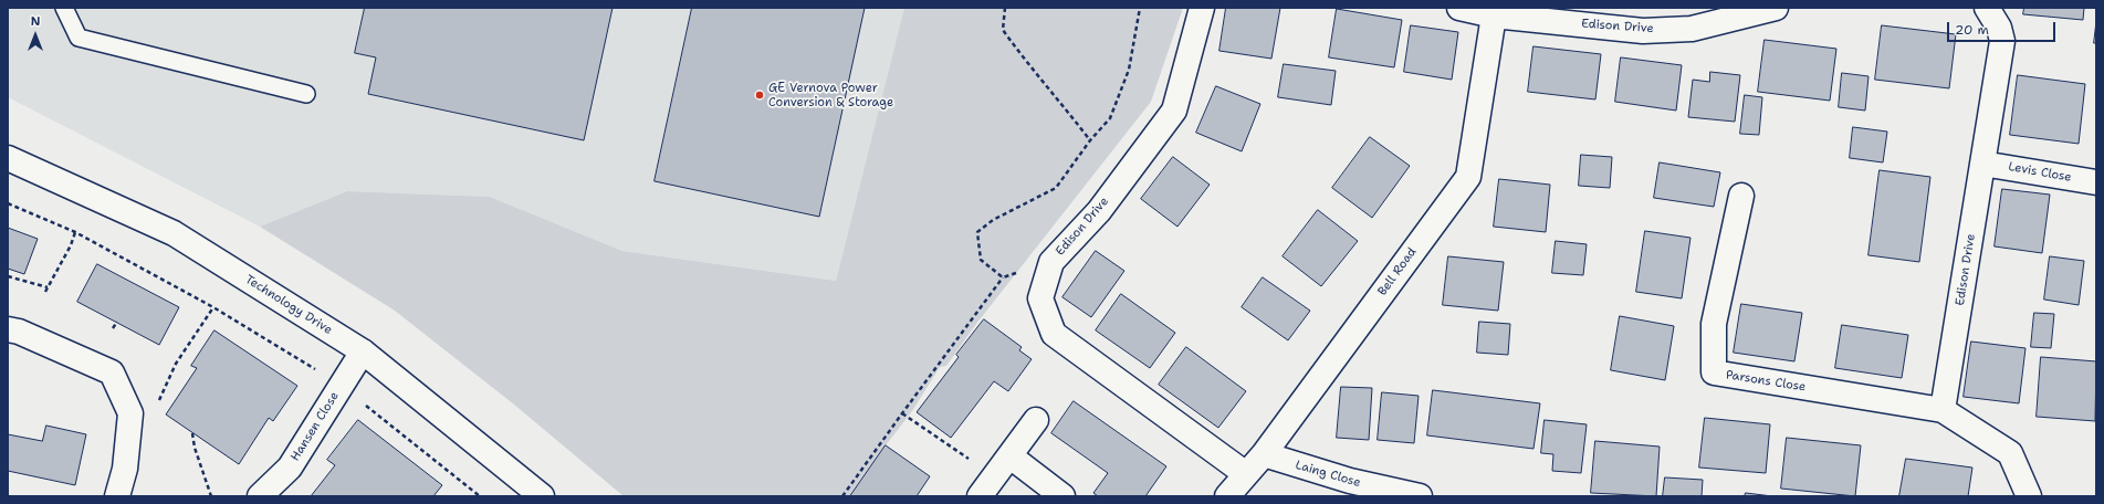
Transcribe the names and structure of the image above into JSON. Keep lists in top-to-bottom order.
{
  "streets": {
    "street": [
      "Edison Drive",
      "Levis Close",
      "Bell Road",
      "Technology Drive",
      "Parsons Close",
      "Hansen Close",
      "Laing Close"
    ]
  },
  "crossings": [
    ["Edison Drive", "Levis Close"],
    ["Edison Drive", "Bell Road"],
    ["Edison Drive", "Parsons Close"],
    ["Bell Road", "Laing Close"],
    ["Technology Drive", "Hansen Close"]
  ],
  "places": ["GE Vernova Power Conversion & Storage"],
  "scale_bar": "20 m",
  "north": "top"
}
